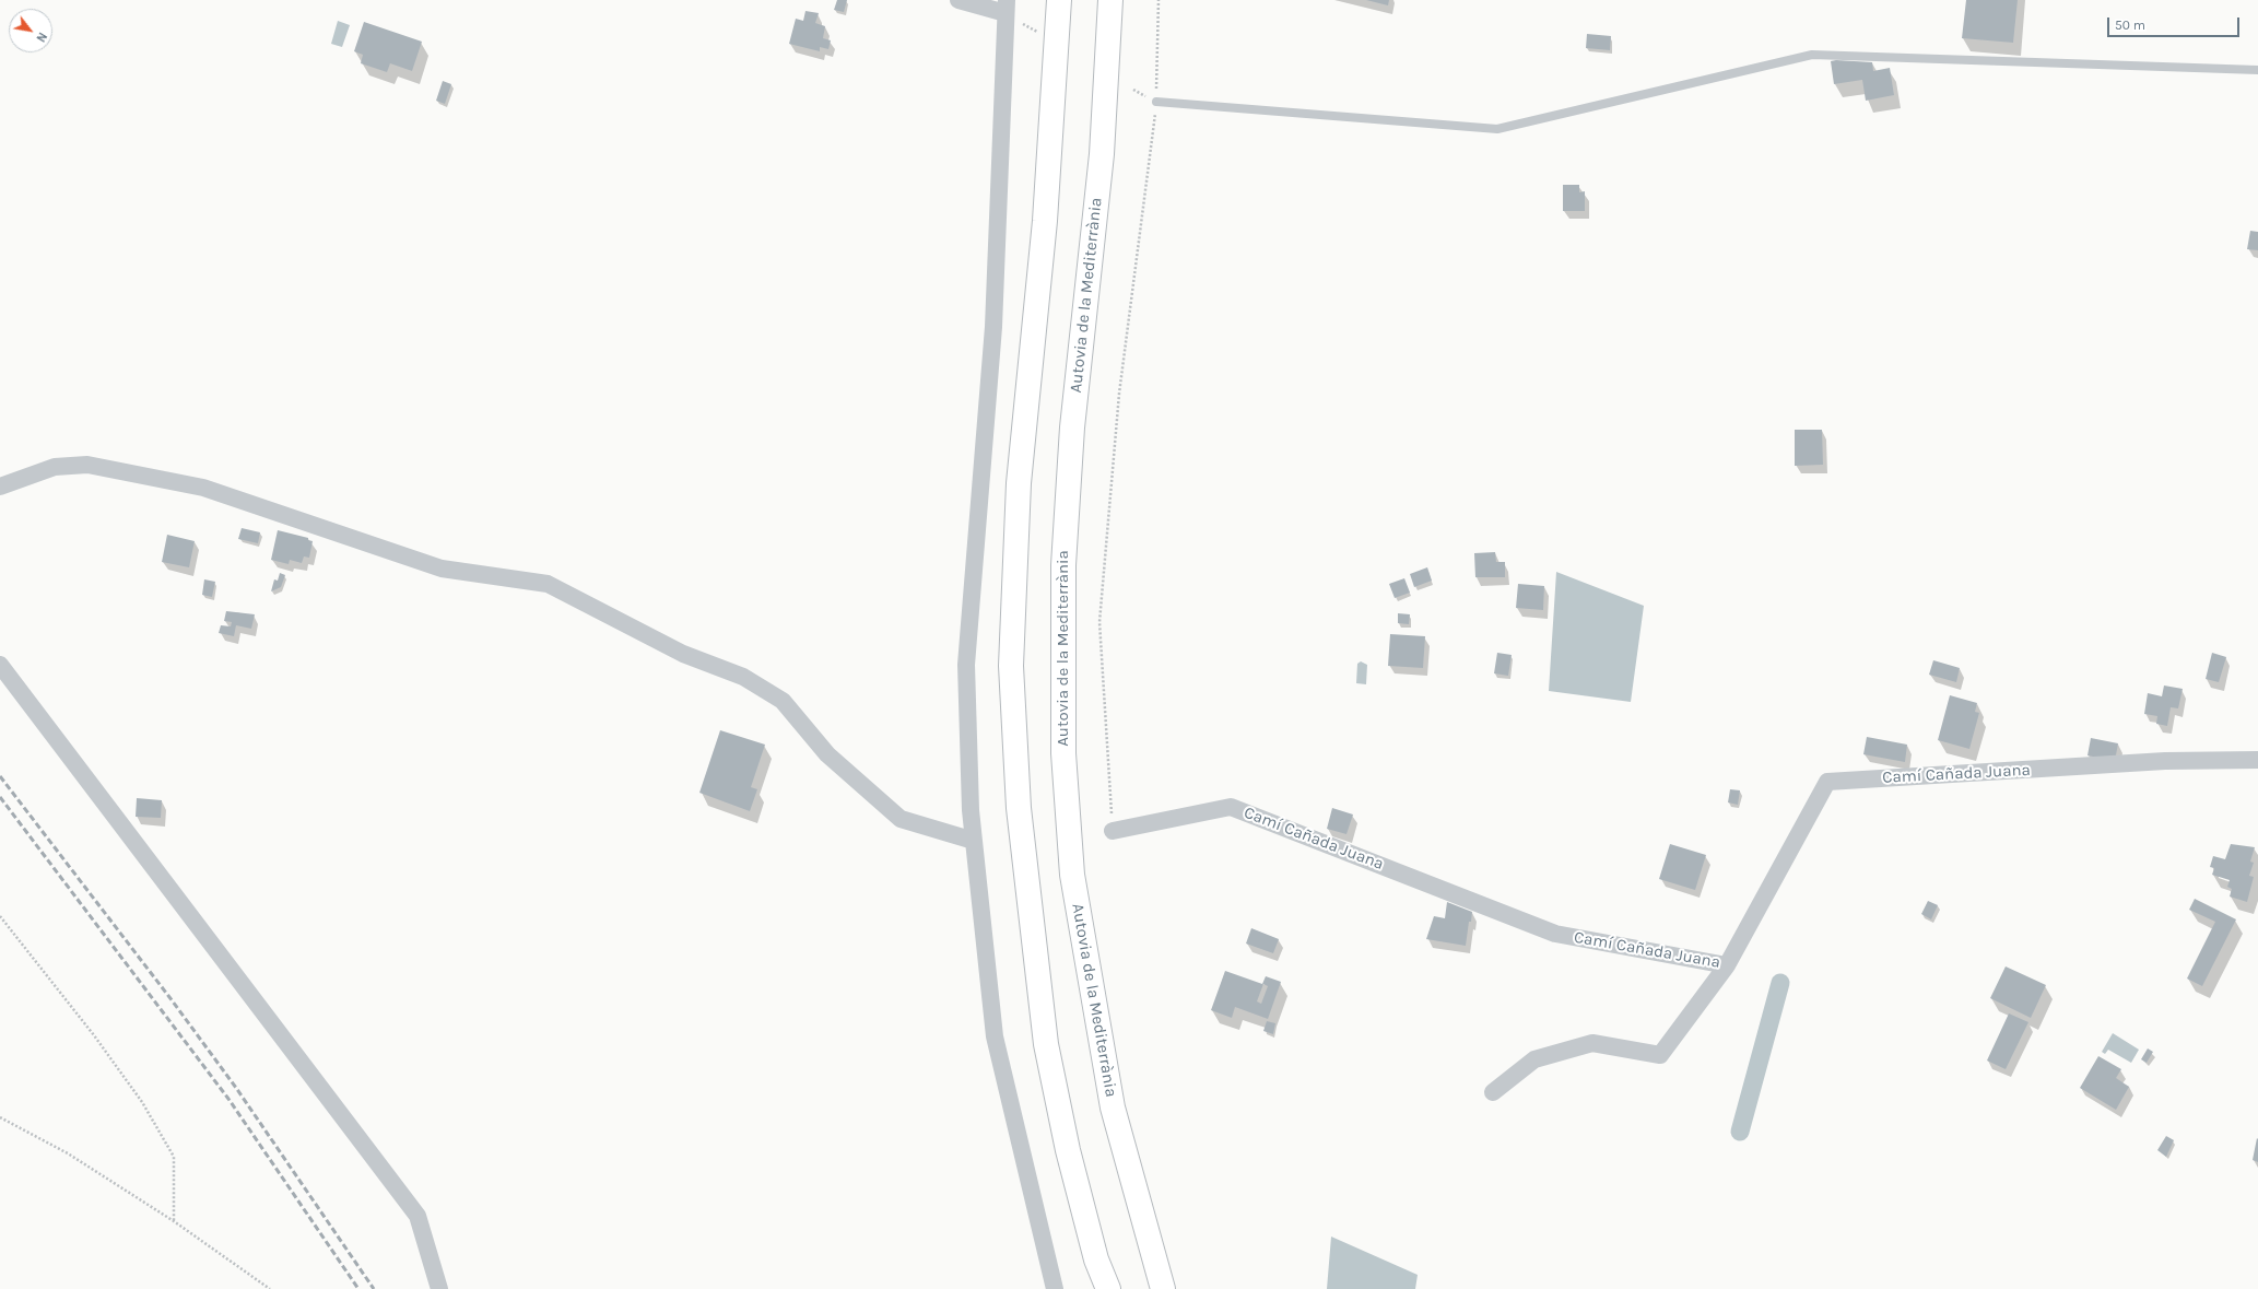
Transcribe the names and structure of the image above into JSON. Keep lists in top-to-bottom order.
{
  "streets": {
    "highway": ["Autovia de la Mediterrània"],
    "street": ["Camí Cañada Juana"]
  },
  "scale_bar": "50 m",
  "north": "bottom right"
}
